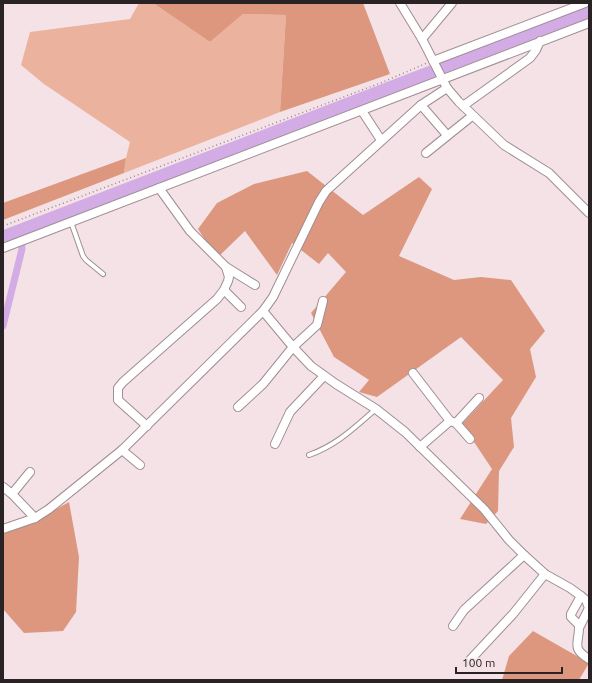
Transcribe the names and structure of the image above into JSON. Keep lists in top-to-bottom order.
{
  "scale_bar": "100 m"
}
